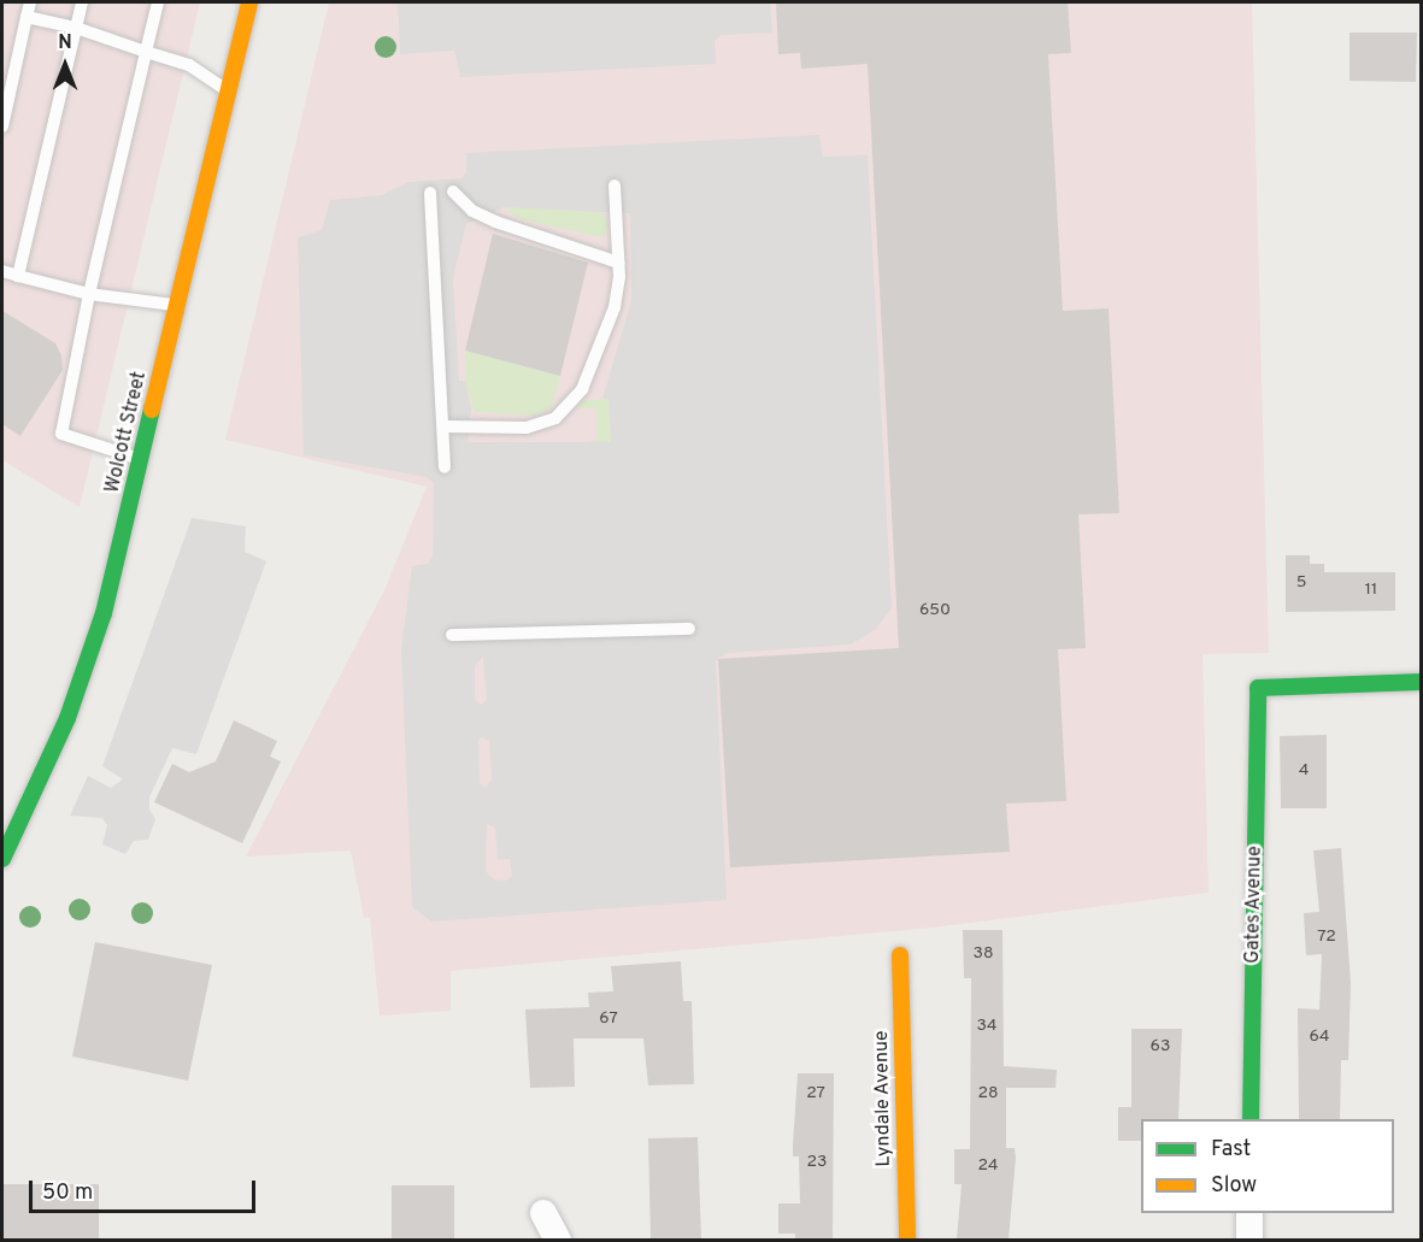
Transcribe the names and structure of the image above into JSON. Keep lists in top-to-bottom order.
{
  "streets": {
    "main road": ["Wolcott Street", "Gates Avenue", "Lyndale Avenue"]
  },
  "house_numbers": [
    "5",
    "11",
    "650",
    "4",
    "72",
    "38",
    "67",
    "34",
    "64",
    "63",
    "27",
    "28",
    "23",
    "24"
  ],
  "legend": ["Fast", "Slow"],
  "scale_bar": "50 m",
  "north": "top"
}
